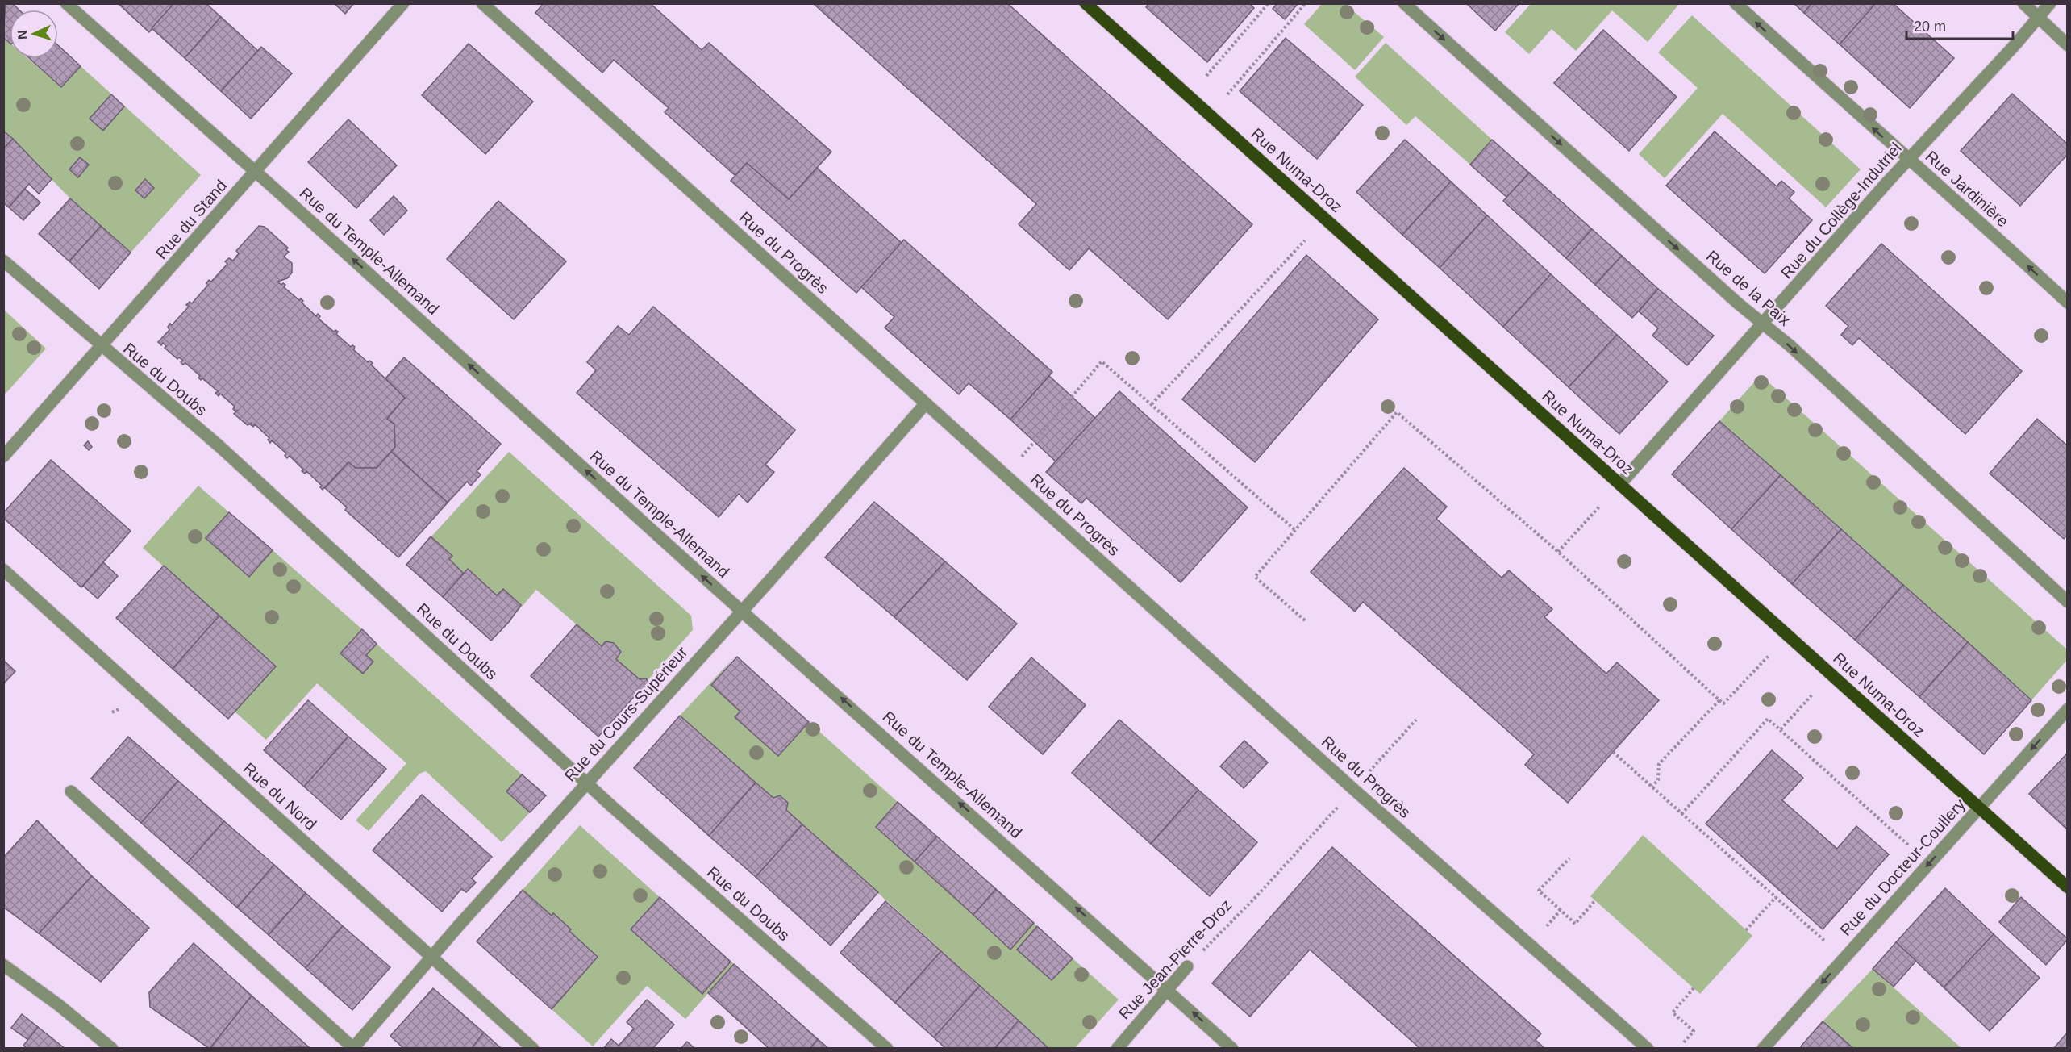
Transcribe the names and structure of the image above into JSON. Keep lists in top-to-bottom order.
{
  "streets": {
    "main road": ["Rue Numa-Droz"],
    "street": [
      "Rue Jardinière",
      "Rue du Collège-Indutriel",
      "Rue du Stand",
      "Rue du Temple-Allemand",
      "Rue du Progrès",
      "Rue de la Paix",
      "Rue du Doubs",
      "Rue du Cours-Supérieur",
      "Rue du Nord",
      "Rue du Docteur-Coullery",
      "Rue Jean-Pierre-Droz"
    ]
  },
  "crossings": [
    ["Rue Numa-Droz", "Rue du Collège-Indutriel"],
    ["Rue Numa-Droz", "Rue du Docteur-Coullery"],
    ["Rue Jardinière", "Rue du Collège-Indutriel"],
    ["Rue du Collège-Indutriel", "Rue de la Paix"],
    ["Rue du Stand", "Rue du Temple-Allemand"],
    ["Rue du Stand", "Rue du Doubs"],
    ["Rue du Temple-Allemand", "Rue du Cours-Supérieur"],
    ["Rue du Temple-Allemand", "Rue Jean-Pierre-Droz"],
    ["Rue du Progrès", "Rue du Cours-Supérieur"],
    ["Rue du Doubs", "Rue du Cours-Supérieur"],
    ["Rue du Cours-Supérieur", "Rue du Nord"]
  ],
  "one_way": [
    "Rue Jardinière",
    "Rue du Temple-Allemand",
    "Rue de la Paix",
    "Rue du Docteur-Coullery"
  ],
  "scale_bar": "20 m",
  "north": "left"
}
